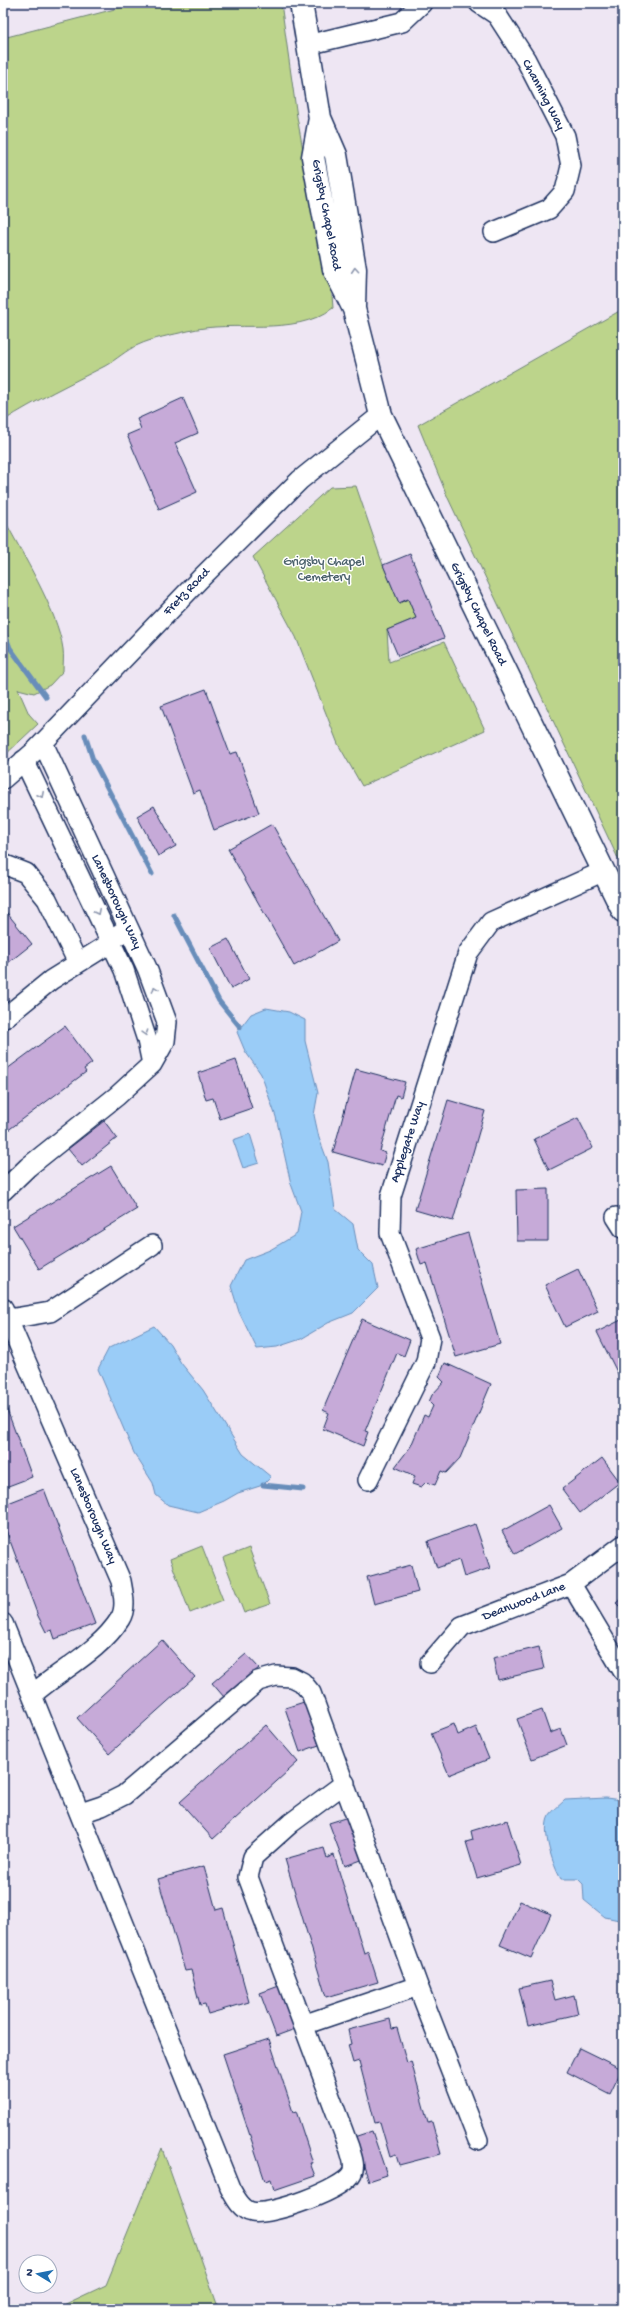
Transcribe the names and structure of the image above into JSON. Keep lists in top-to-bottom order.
{
  "streets": {
    "street": [
      "Channing Way",
      "Grigsby Chapel Road",
      "Fretz Road",
      "Lanesborough Way",
      "Applegate Way",
      "Deanwood Lane"
    ]
  },
  "crossings": [
    ["Grigsby Chapel Road", "Fretz Road"],
    ["Grigsby Chapel Road", "Applegate Way"],
    ["Fretz Road", "Lanesborough Way"]
  ],
  "parks": ["Grigsby Chapel Cemetery"],
  "north": "left"
}
